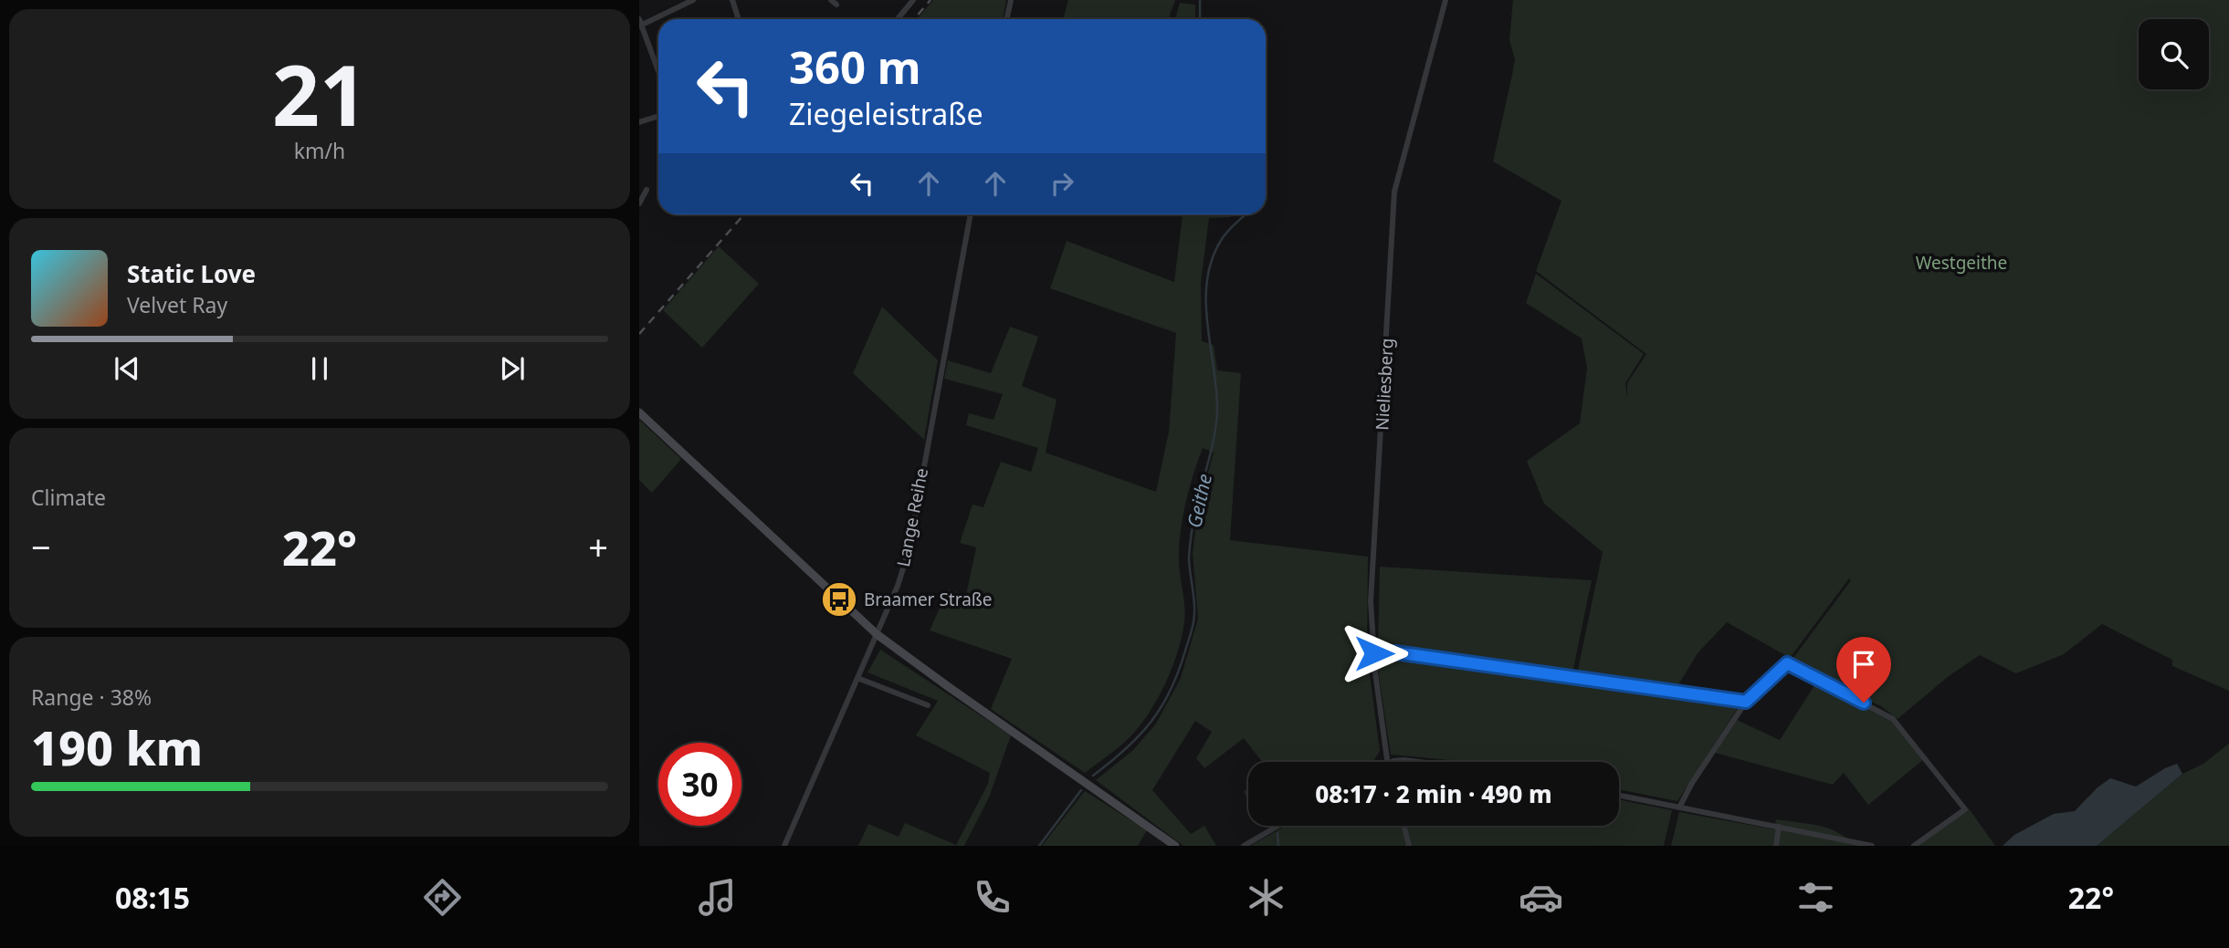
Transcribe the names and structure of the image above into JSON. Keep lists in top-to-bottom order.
{
  "streets": {
    "street": ["Nieliesberg", "Lange Reihe"]
  },
  "water": ["Geithe"],
  "parks": ["Westgeithe"],
  "places": {
    "bus stop": ["Braamer Straße"]
  },
  "page": {
    "tile": [
      ["21", "km/h"],
      "Climate",
      ["Range · 38%", "190 km"]
    ],
    "turn": ["360 m", "Ziegeleistraße"],
    "song": ["Static Love", "Velvet Ray"],
    "heat": ["−", "22°", "+"],
    "limit": "30",
    "trip": "08:17 · 2 min · 490 m",
    "tabs": ["08:15", "22°"]
  }
}
